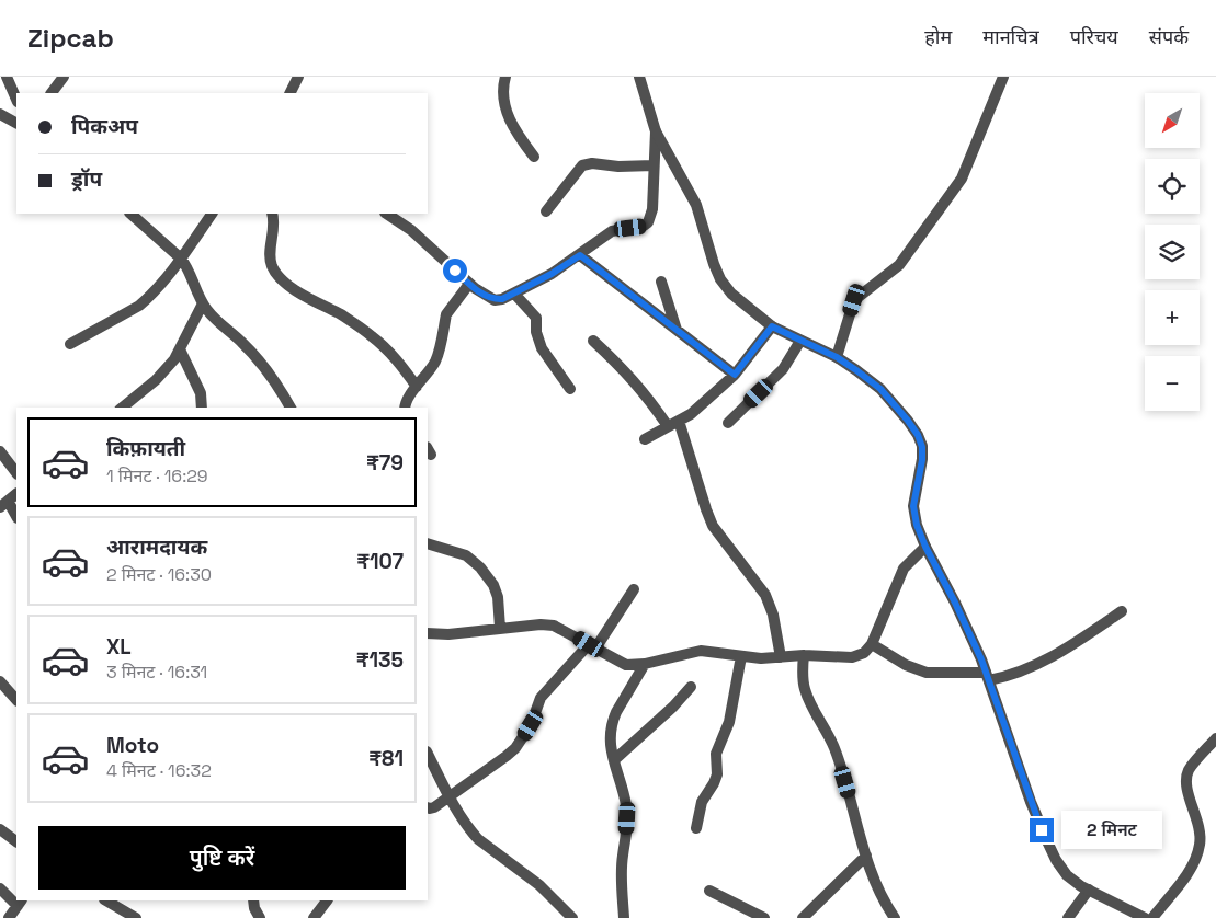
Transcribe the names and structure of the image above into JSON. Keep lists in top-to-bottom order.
{
  "north": "bottom left",
  "page": {
    "header": "Zipcab",
    "nav": [
      "होम",
      "मानचित्र",
      "परिचय",
      "संपर्क"
    ],
    "map_buttons": ["+", "−"],
    "banner": ["पिकअप", "ड्रॉप"],
    "list": [
      {
        "name": "किफ़ायती",
        "note": "1 मिनट · 16:29",
        "value": "₹79"
      },
      {
        "name": "आरामदायक",
        "note": "2 मिनट · 16:30",
        "value": "₹107"
      },
      {
        "name": "XL",
        "note": "3 मिनट · 16:31",
        "value": "₹135"
      },
      {
        "name": "Moto",
        "note": "4 मिनट · 16:32",
        "value": "₹81"
      }
    ],
    "bubble": "2 मिनट",
    "buttons": "पुष्टि करें"
  }
}
